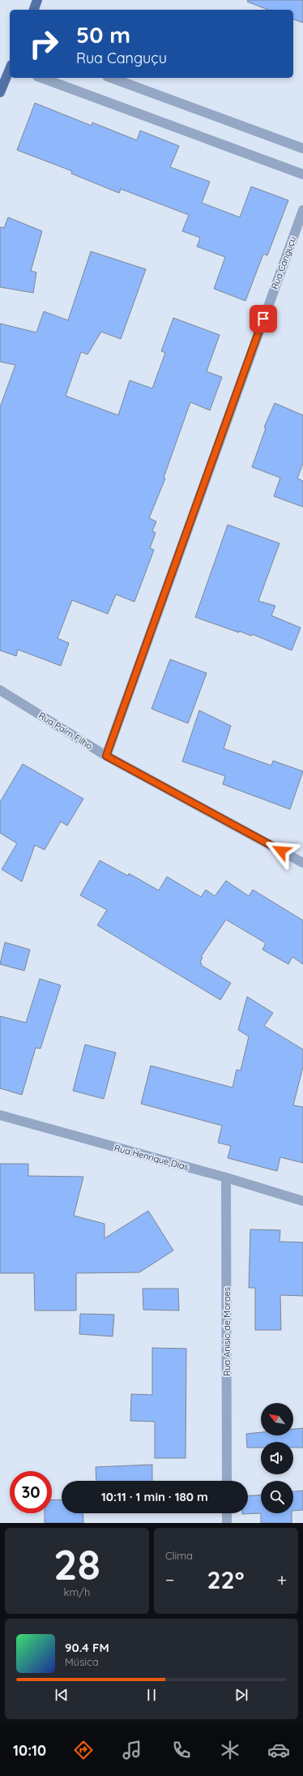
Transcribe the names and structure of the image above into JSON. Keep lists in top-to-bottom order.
{
  "streets": {
    "street": [
      "Rua Canguçu",
      "Rua Paim Filho",
      "Rua Henrique Dias",
      "Rua Anisio de Moraes"
    ]
  },
  "crossings": [
    ["Rua Canguçu", "Rua Paim Filho"],
    ["Rua Henrique Dias", "Rua Anisio de Moraes"]
  ],
  "north": "top left",
  "page": {
    "turn": ["50 m", "Rua Canguçu"],
    "limit": "30",
    "trip": "10:11 · 1 min · 180 m",
    "tile": [
      ["28", "km/h"],
      "Clima"
    ],
    "heat": ["−", "22°", "+"],
    "song": ["90.4 FM", "Música"],
    "tabs": "10:10"
  }
}
